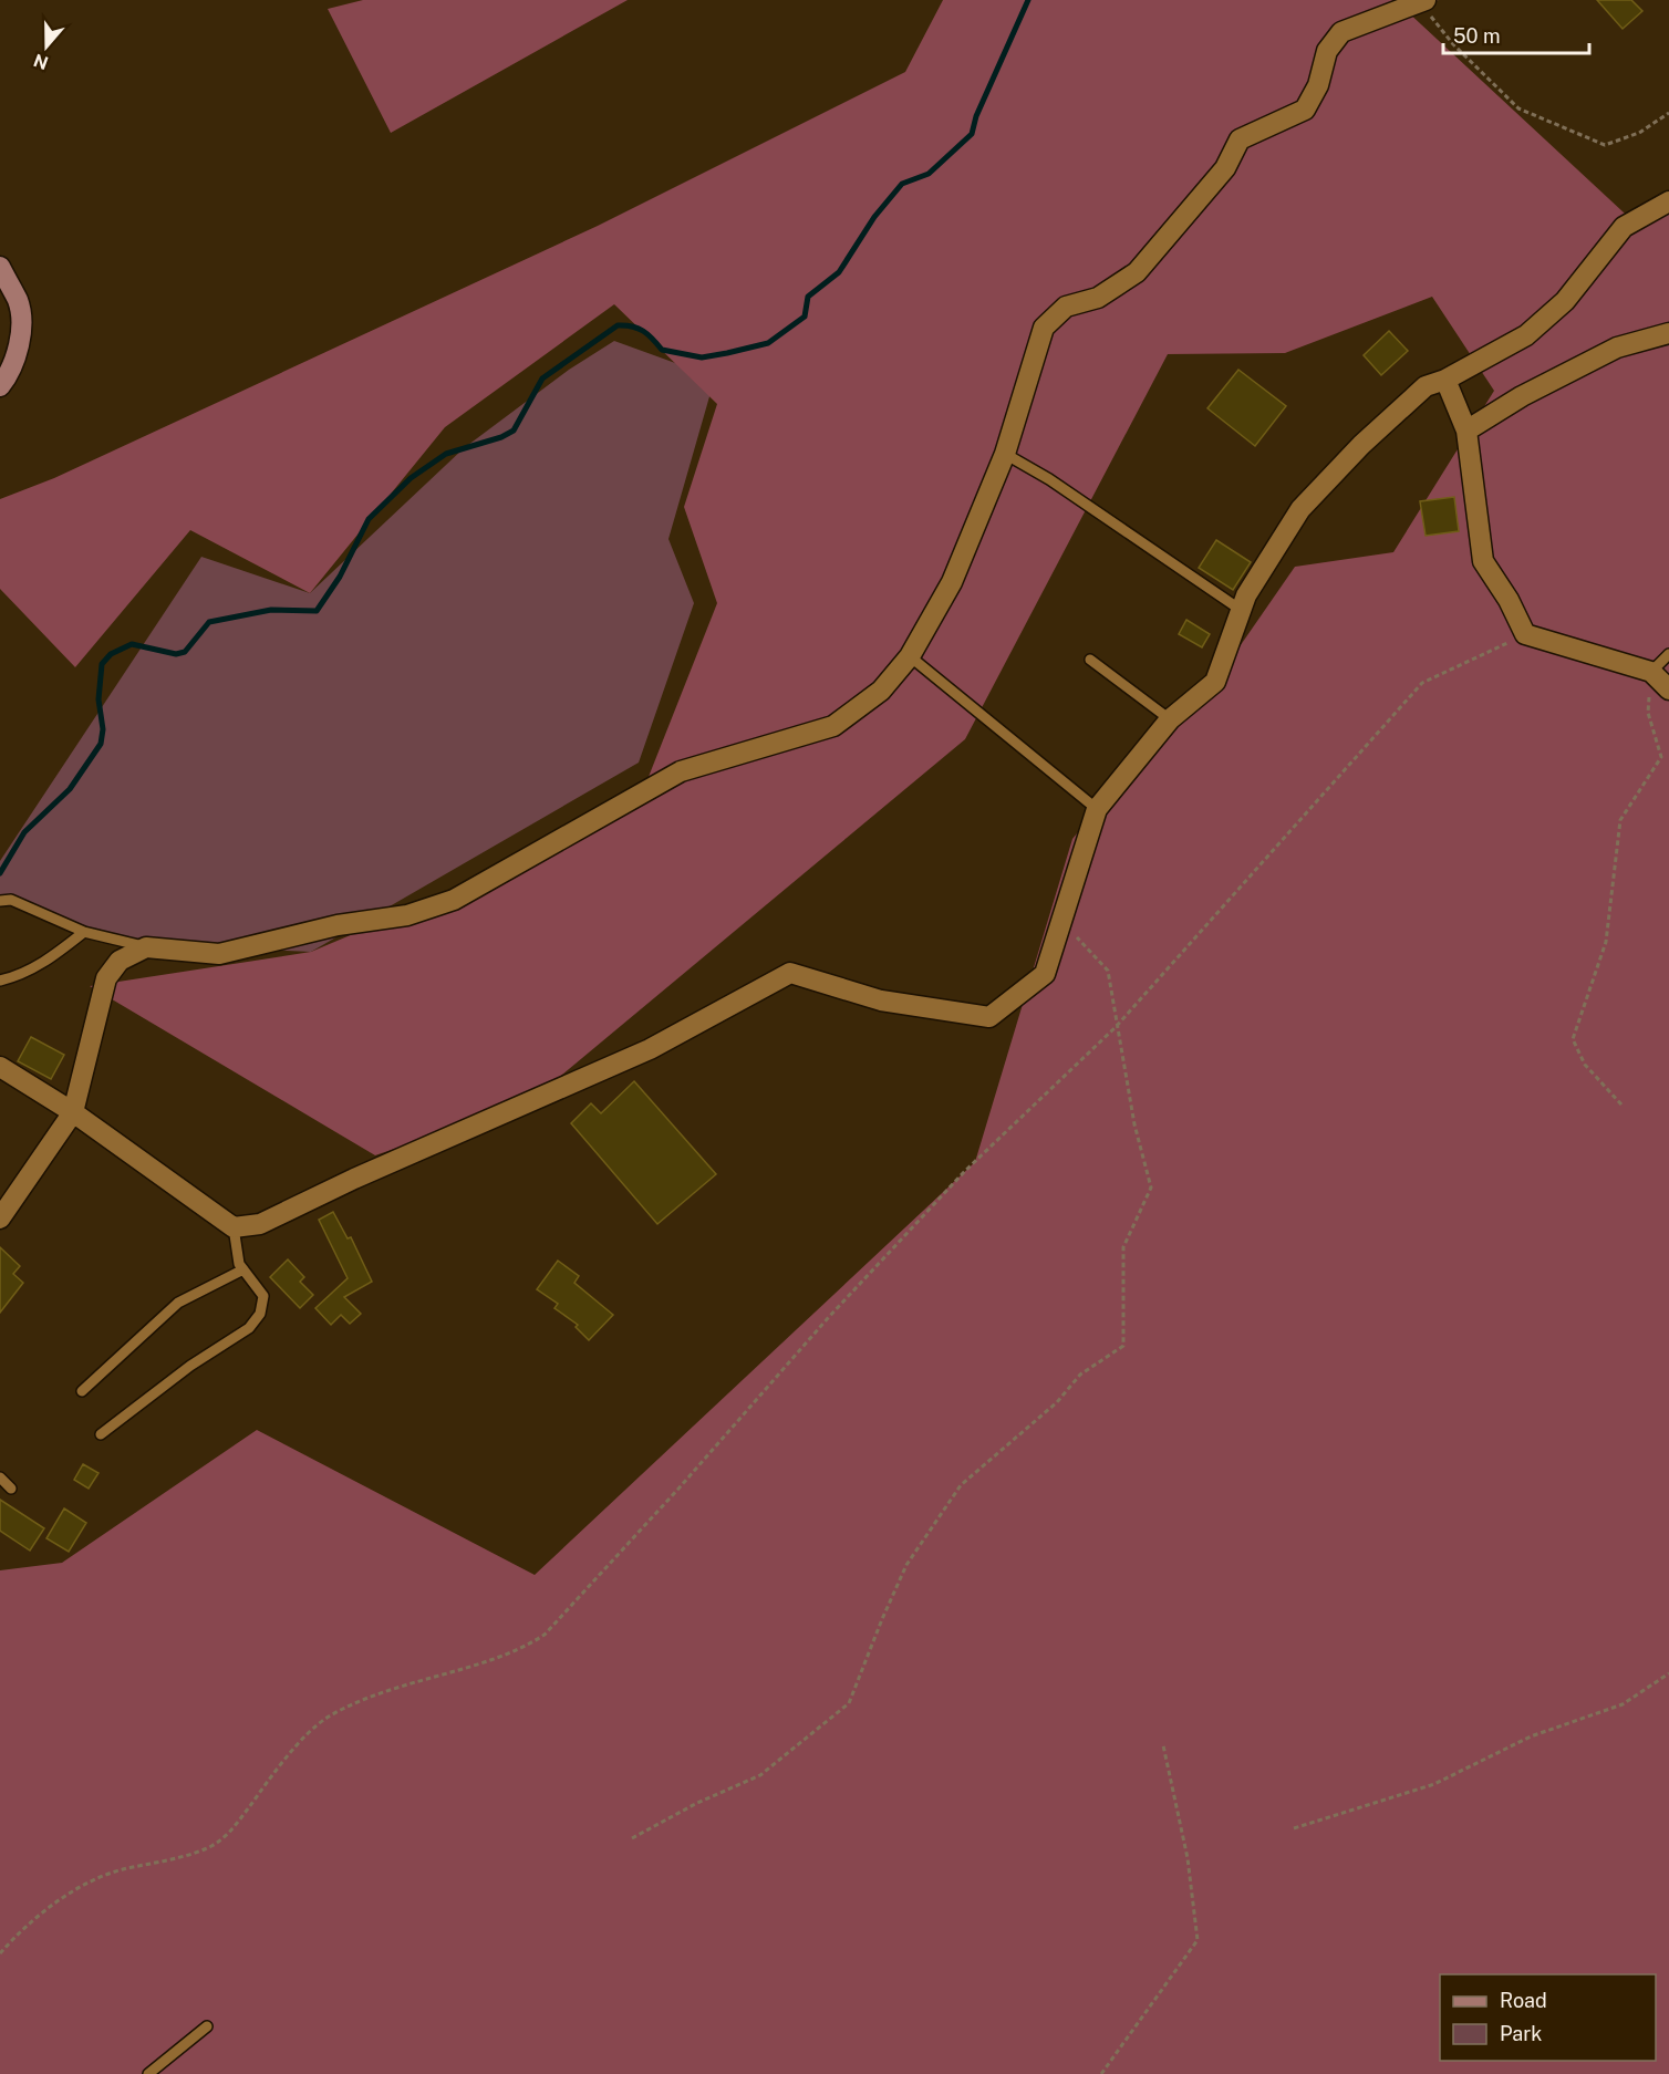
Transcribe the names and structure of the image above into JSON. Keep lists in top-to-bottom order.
{
  "legend": ["Road", "Park"],
  "scale_bar": "50 m",
  "north": "bottom"
}
